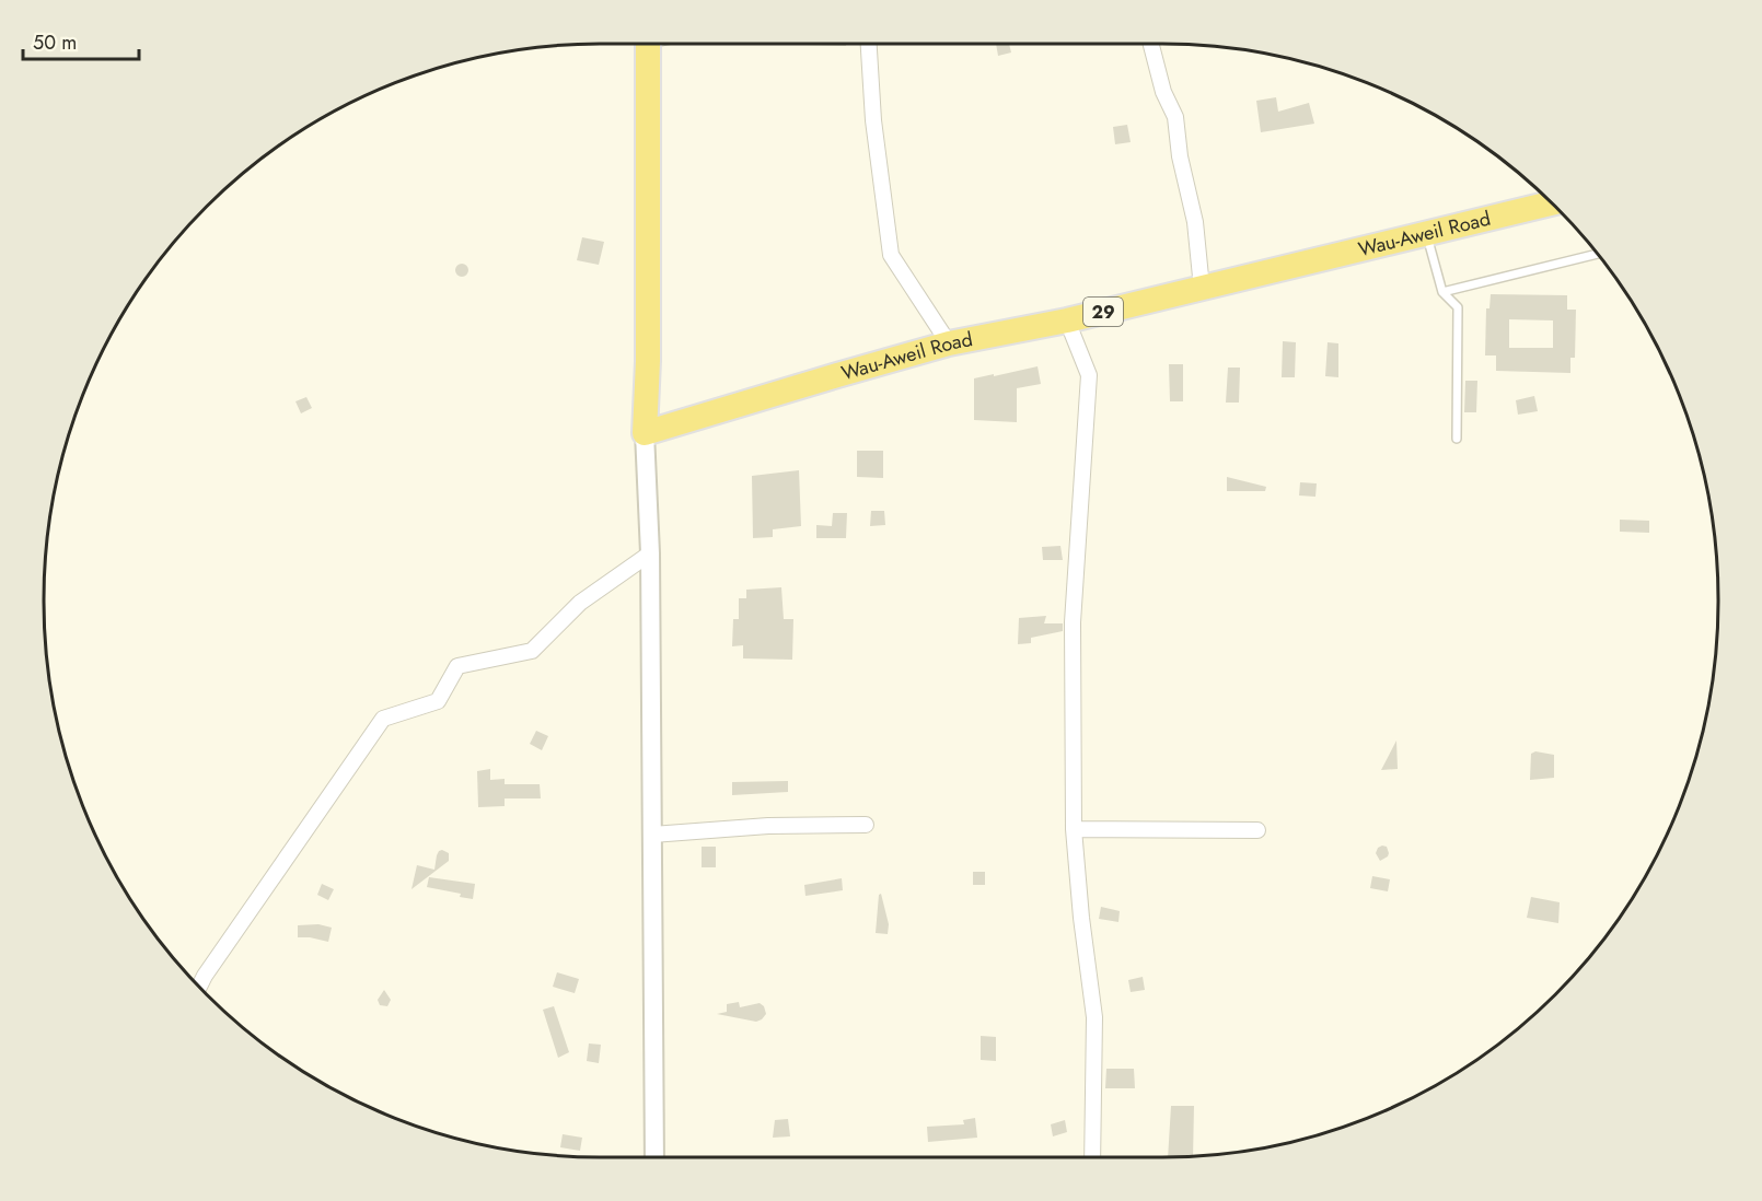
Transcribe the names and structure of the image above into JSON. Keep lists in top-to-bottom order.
{
  "streets": {
    "main road": ["Wau-Aweil Road", "29"]
  },
  "scale_bar": "50 m"
}
